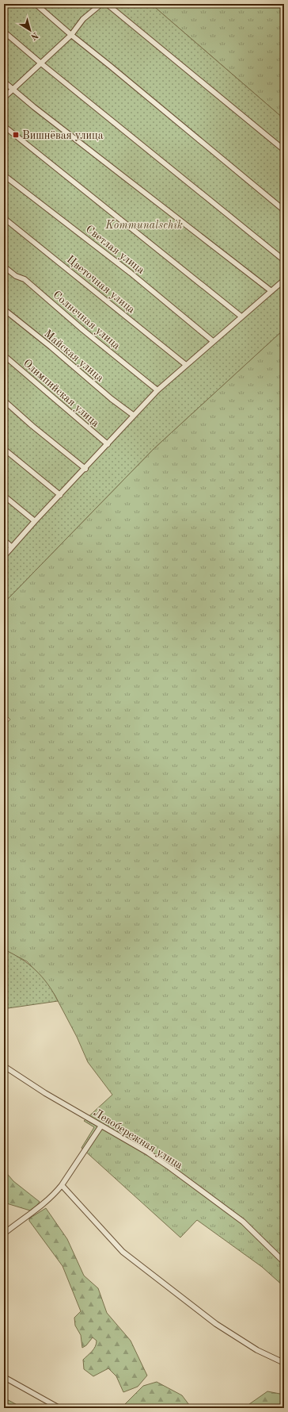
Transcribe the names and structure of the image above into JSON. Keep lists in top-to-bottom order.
{
  "streets": {
    "street": [
      "Светлая улица",
      "Цветочная улица",
      "Солнечная улица",
      "Майская улица",
      "Олимпийская улица",
      "Левобережная улица"
    ]
  },
  "parks": ["Kommunalschik"],
  "places": {
    "transit": ["Вишнёвая улица"]
  },
  "north": "bottom right"
}
